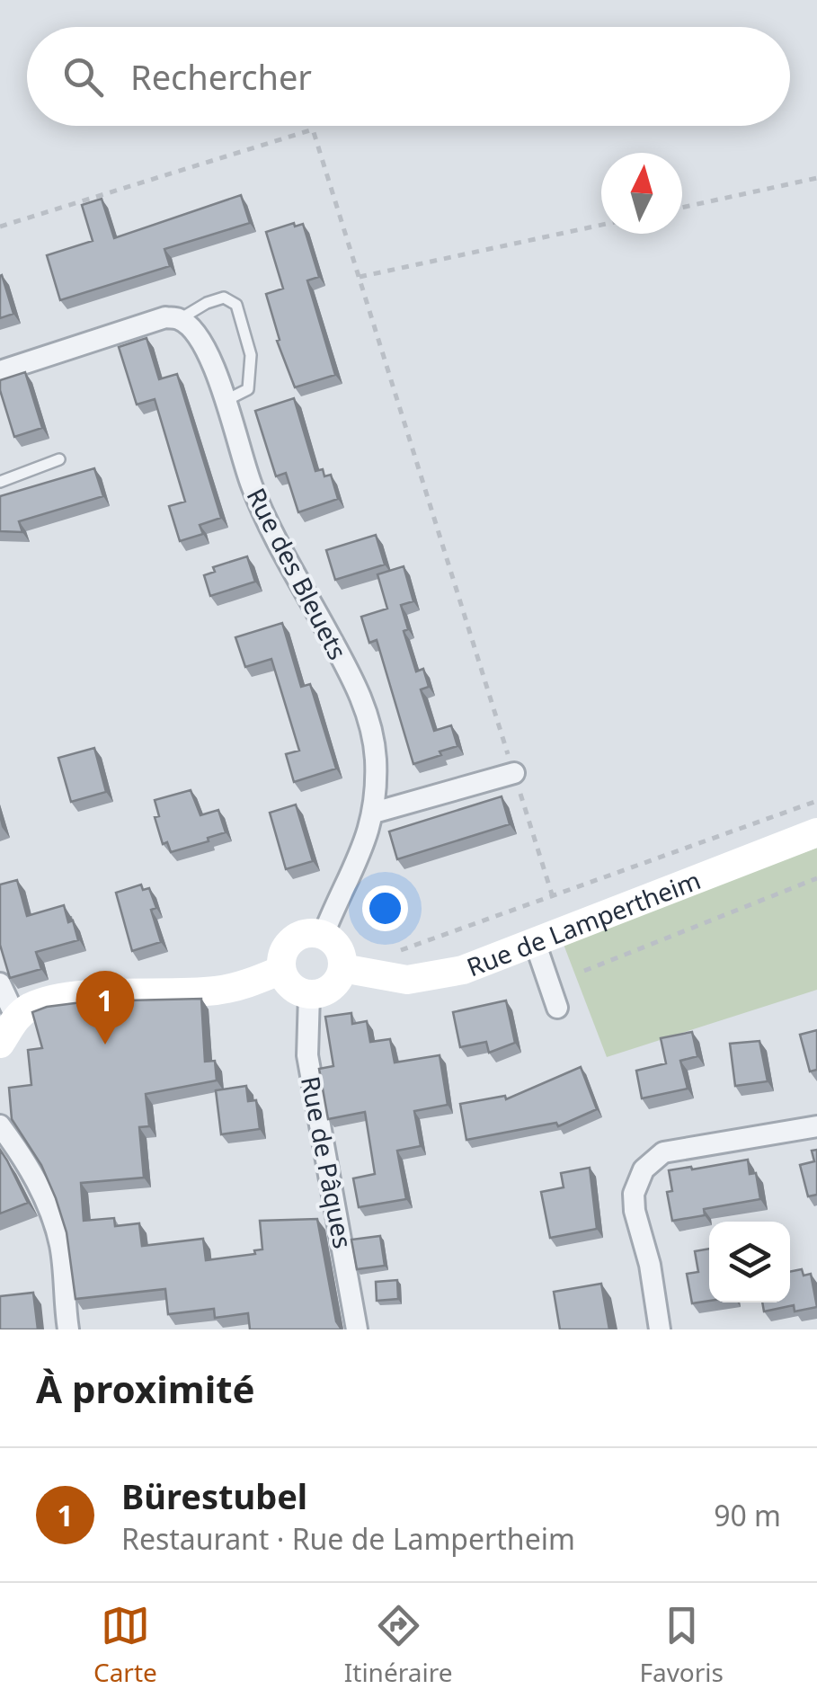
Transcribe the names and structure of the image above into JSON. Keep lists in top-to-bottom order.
{
  "streets": {
    "main road": ["Rue de Lampertheim"],
    "street": ["Rue des Bleuets", "Rue de Pâques"]
  },
  "crossings": [
    ["Rue des Bleuets", "Rue de Lampertheim"],
    ["Rue des Bleuets", "Rue de Pâques"],
    ["Rue de Lampertheim", "Rue de Pâques"]
  ],
  "north": "top",
  "page": {
    "search": "Rechercher",
    "pins": "1",
    "heading": "À proximité",
    "list": [
      {
        "mark": "1",
        "name": "Bürestubel",
        "note": "Restaurant · Rue de Lampertheim",
        "value": "90 m"
      }
    ],
    "nav": ["Carte", "Itinéraire", "Favoris"]
  }
}
